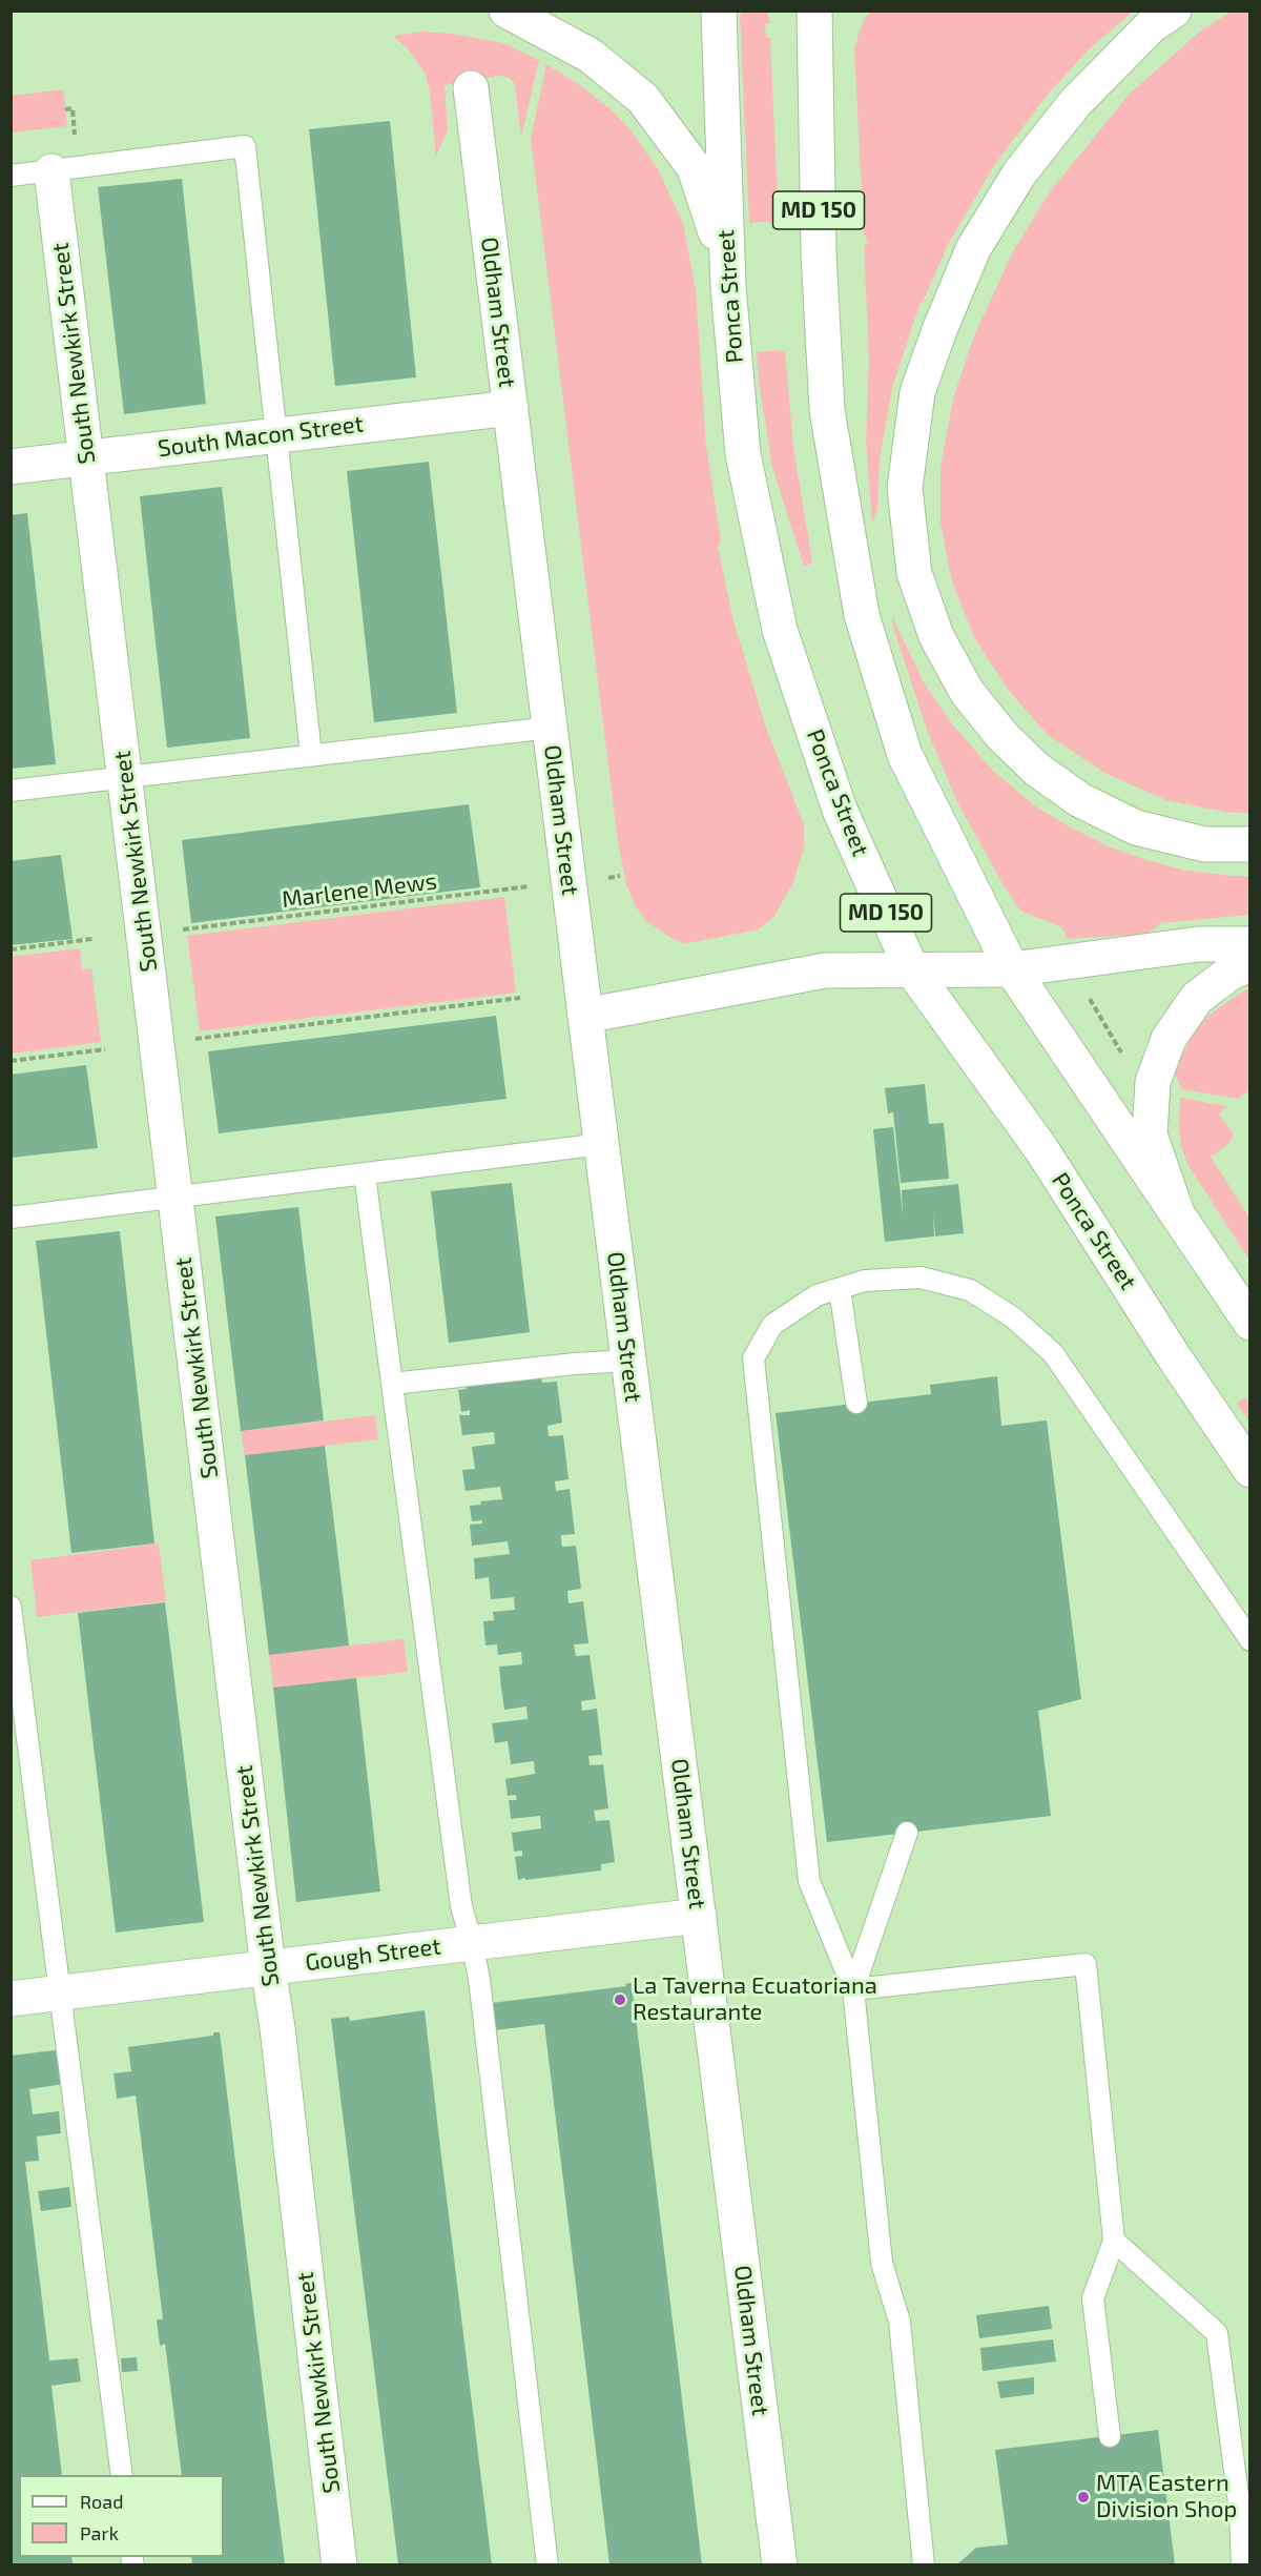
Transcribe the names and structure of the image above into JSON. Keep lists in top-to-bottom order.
{
  "streets": {
    "main road": [
      "MD 150",
      "Ponca Street",
      "Oldham Street",
      "South Newkirk Street",
      "South Macon Street",
      "Gough Street"
    ],
    "path": ["Marlene Mews"]
  },
  "crossings": [
    ["MD 150", "Ponca Street"],
    ["Oldham Street", "South Macon Street"],
    ["Oldham Street", "Gough Street"],
    ["South Newkirk Street", "South Macon Street"],
    ["South Newkirk Street", "Gough Street"]
  ],
  "places": ["La Taverna Ecuatoriana Restaurante", "MTA Eastern Division Shop"],
  "legend": ["Road", "Park"]
}
